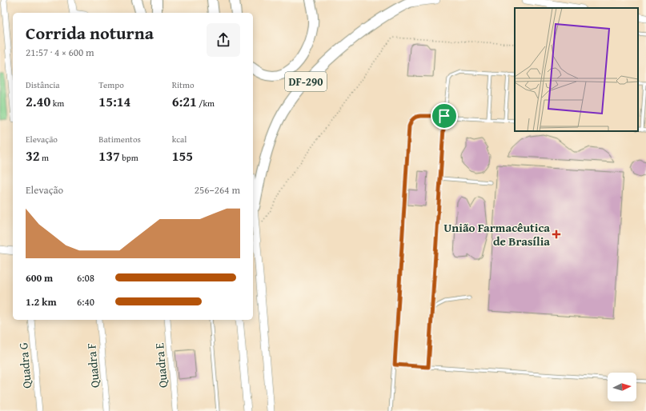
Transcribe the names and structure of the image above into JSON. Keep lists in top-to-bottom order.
{
  "streets": {
    "highway": ["DF-290"],
    "street": ["Quadra G", "Quadra F", "Quadra E"]
  },
  "places": {
    "health": ["União Farmacêutica de Brasília"]
  },
  "north": "right",
  "page": {
    "heading": ["Corrida noturna", "21:57 · 4 × 600 m"],
    "stats": [
      ["Distância", "2.40 km"],
      ["Tempo", "15:14"],
      ["Ritmo", "6:21 /km"],
      ["Elevação", "32 m"],
      ["Batimentos", "137 bpm"],
      ["kcal", "155"]
    ],
    "chart": ["Elevação", "256–264 m"],
    "list": [
      {
        "name": "600 m",
        "note": "6:08"
      },
      {
        "name": "1.2 km",
        "note": "6:40"
      }
    ]
  }
}
